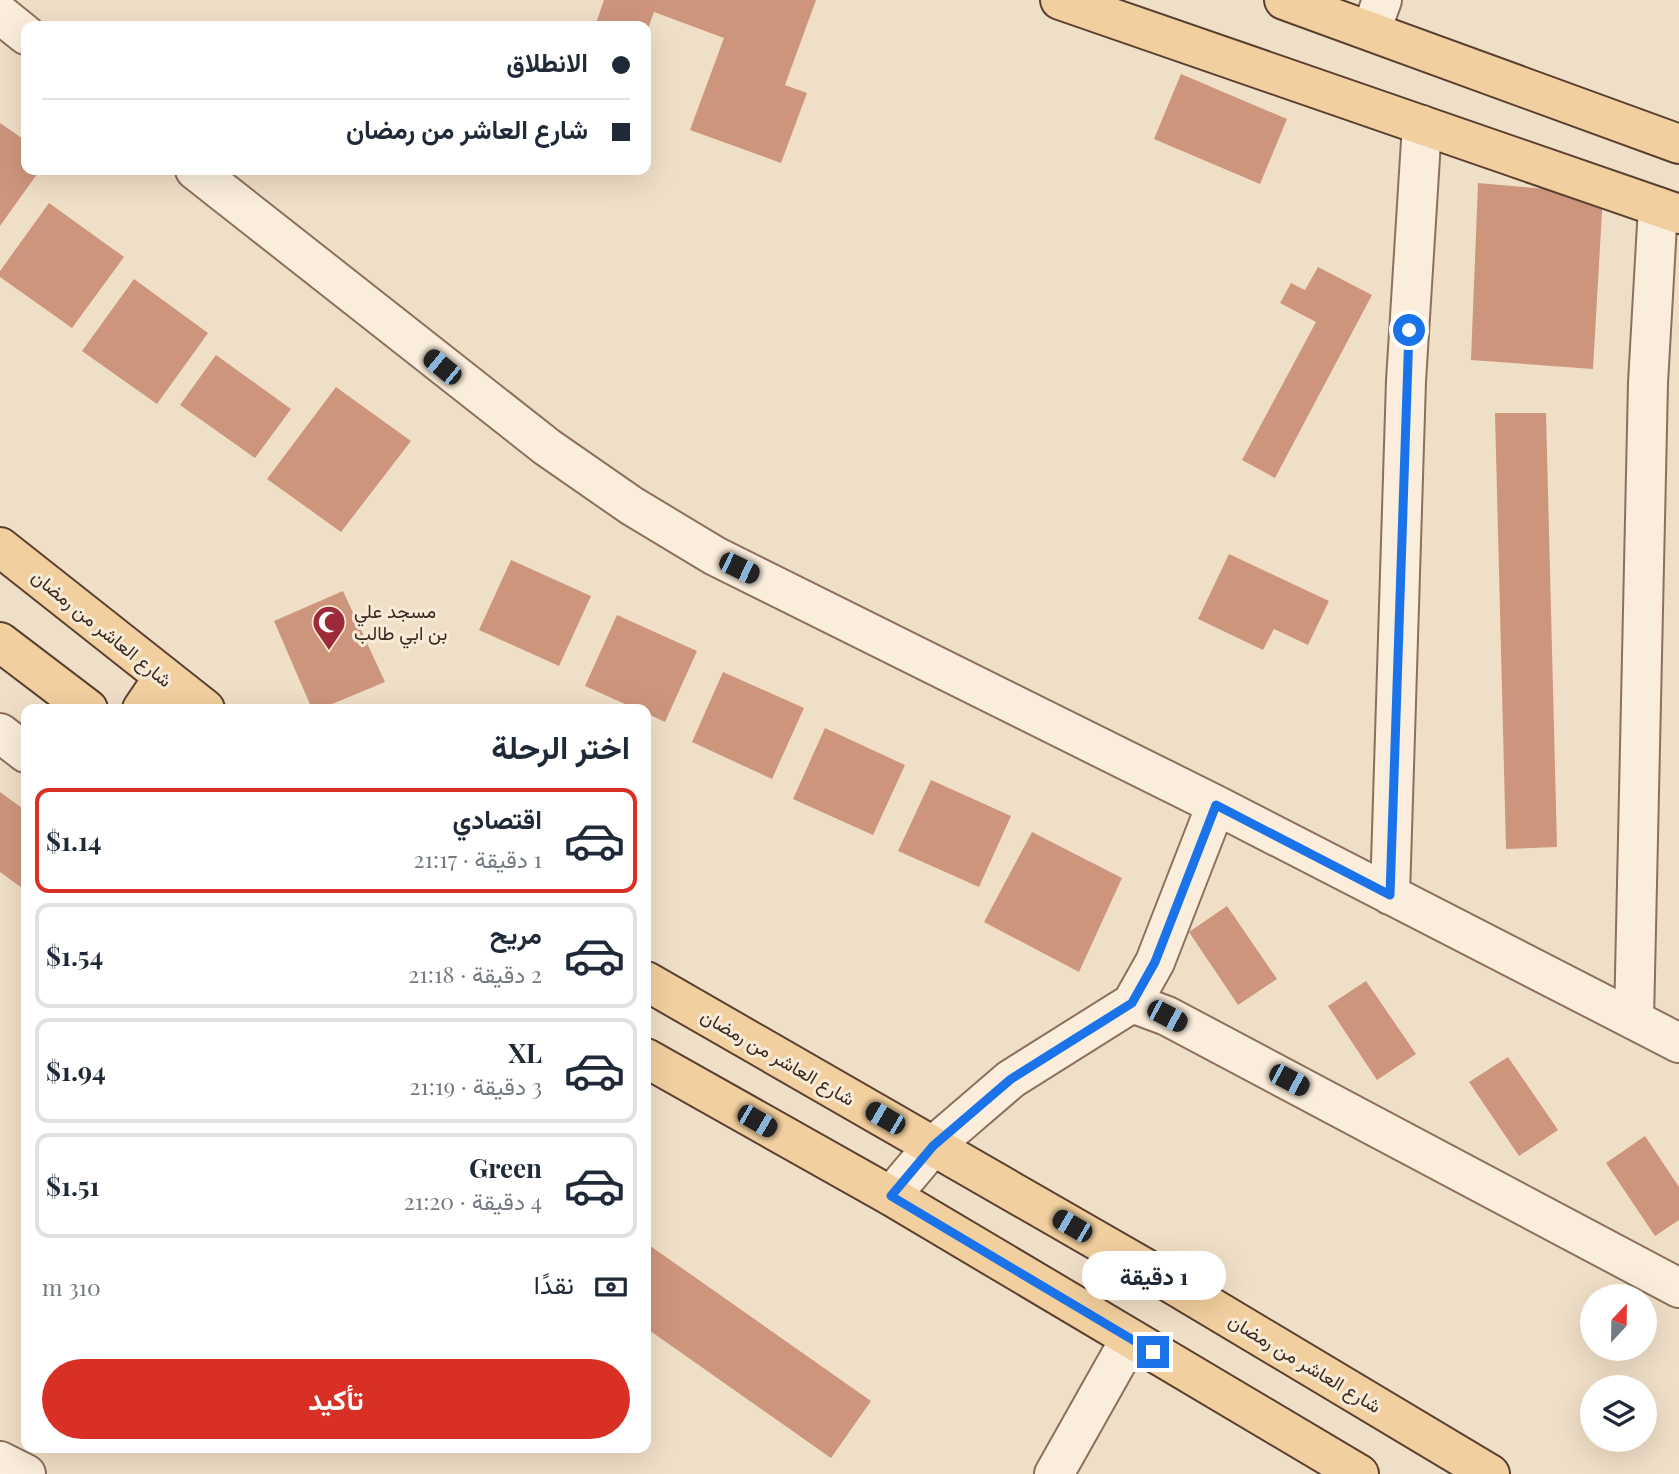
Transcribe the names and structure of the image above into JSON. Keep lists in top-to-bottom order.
{
  "streets": {
    "main road": ["شارع العاشر من رمضان"]
  },
  "places": {
    "mosque": ["مسجد علي بن ابي طالب"]
  },
  "north": "top",
  "page": {
    "banner": ["الانطلاق", "شارع العاشر من رمضان"],
    "heading": "اختر الرحلة",
    "list": [
      {
        "name": "اقتصادي",
        "note": "1 دقيقة · 21:17",
        "value": "$1.14"
      },
      {
        "name": "مريح",
        "note": "2 دقيقة · 21:18",
        "value": "$1.54"
      },
      {
        "name": "XL",
        "note": "3 دقيقة · 21:19",
        "value": "$1.94"
      },
      {
        "name": "Green",
        "note": "4 دقيقة · 21:20",
        "value": "$1.51"
      }
    ],
    "pay": ["نقدًا", "310 m"],
    "bubble": "1 دقيقة",
    "buttons": "تأكيد"
  }
}
